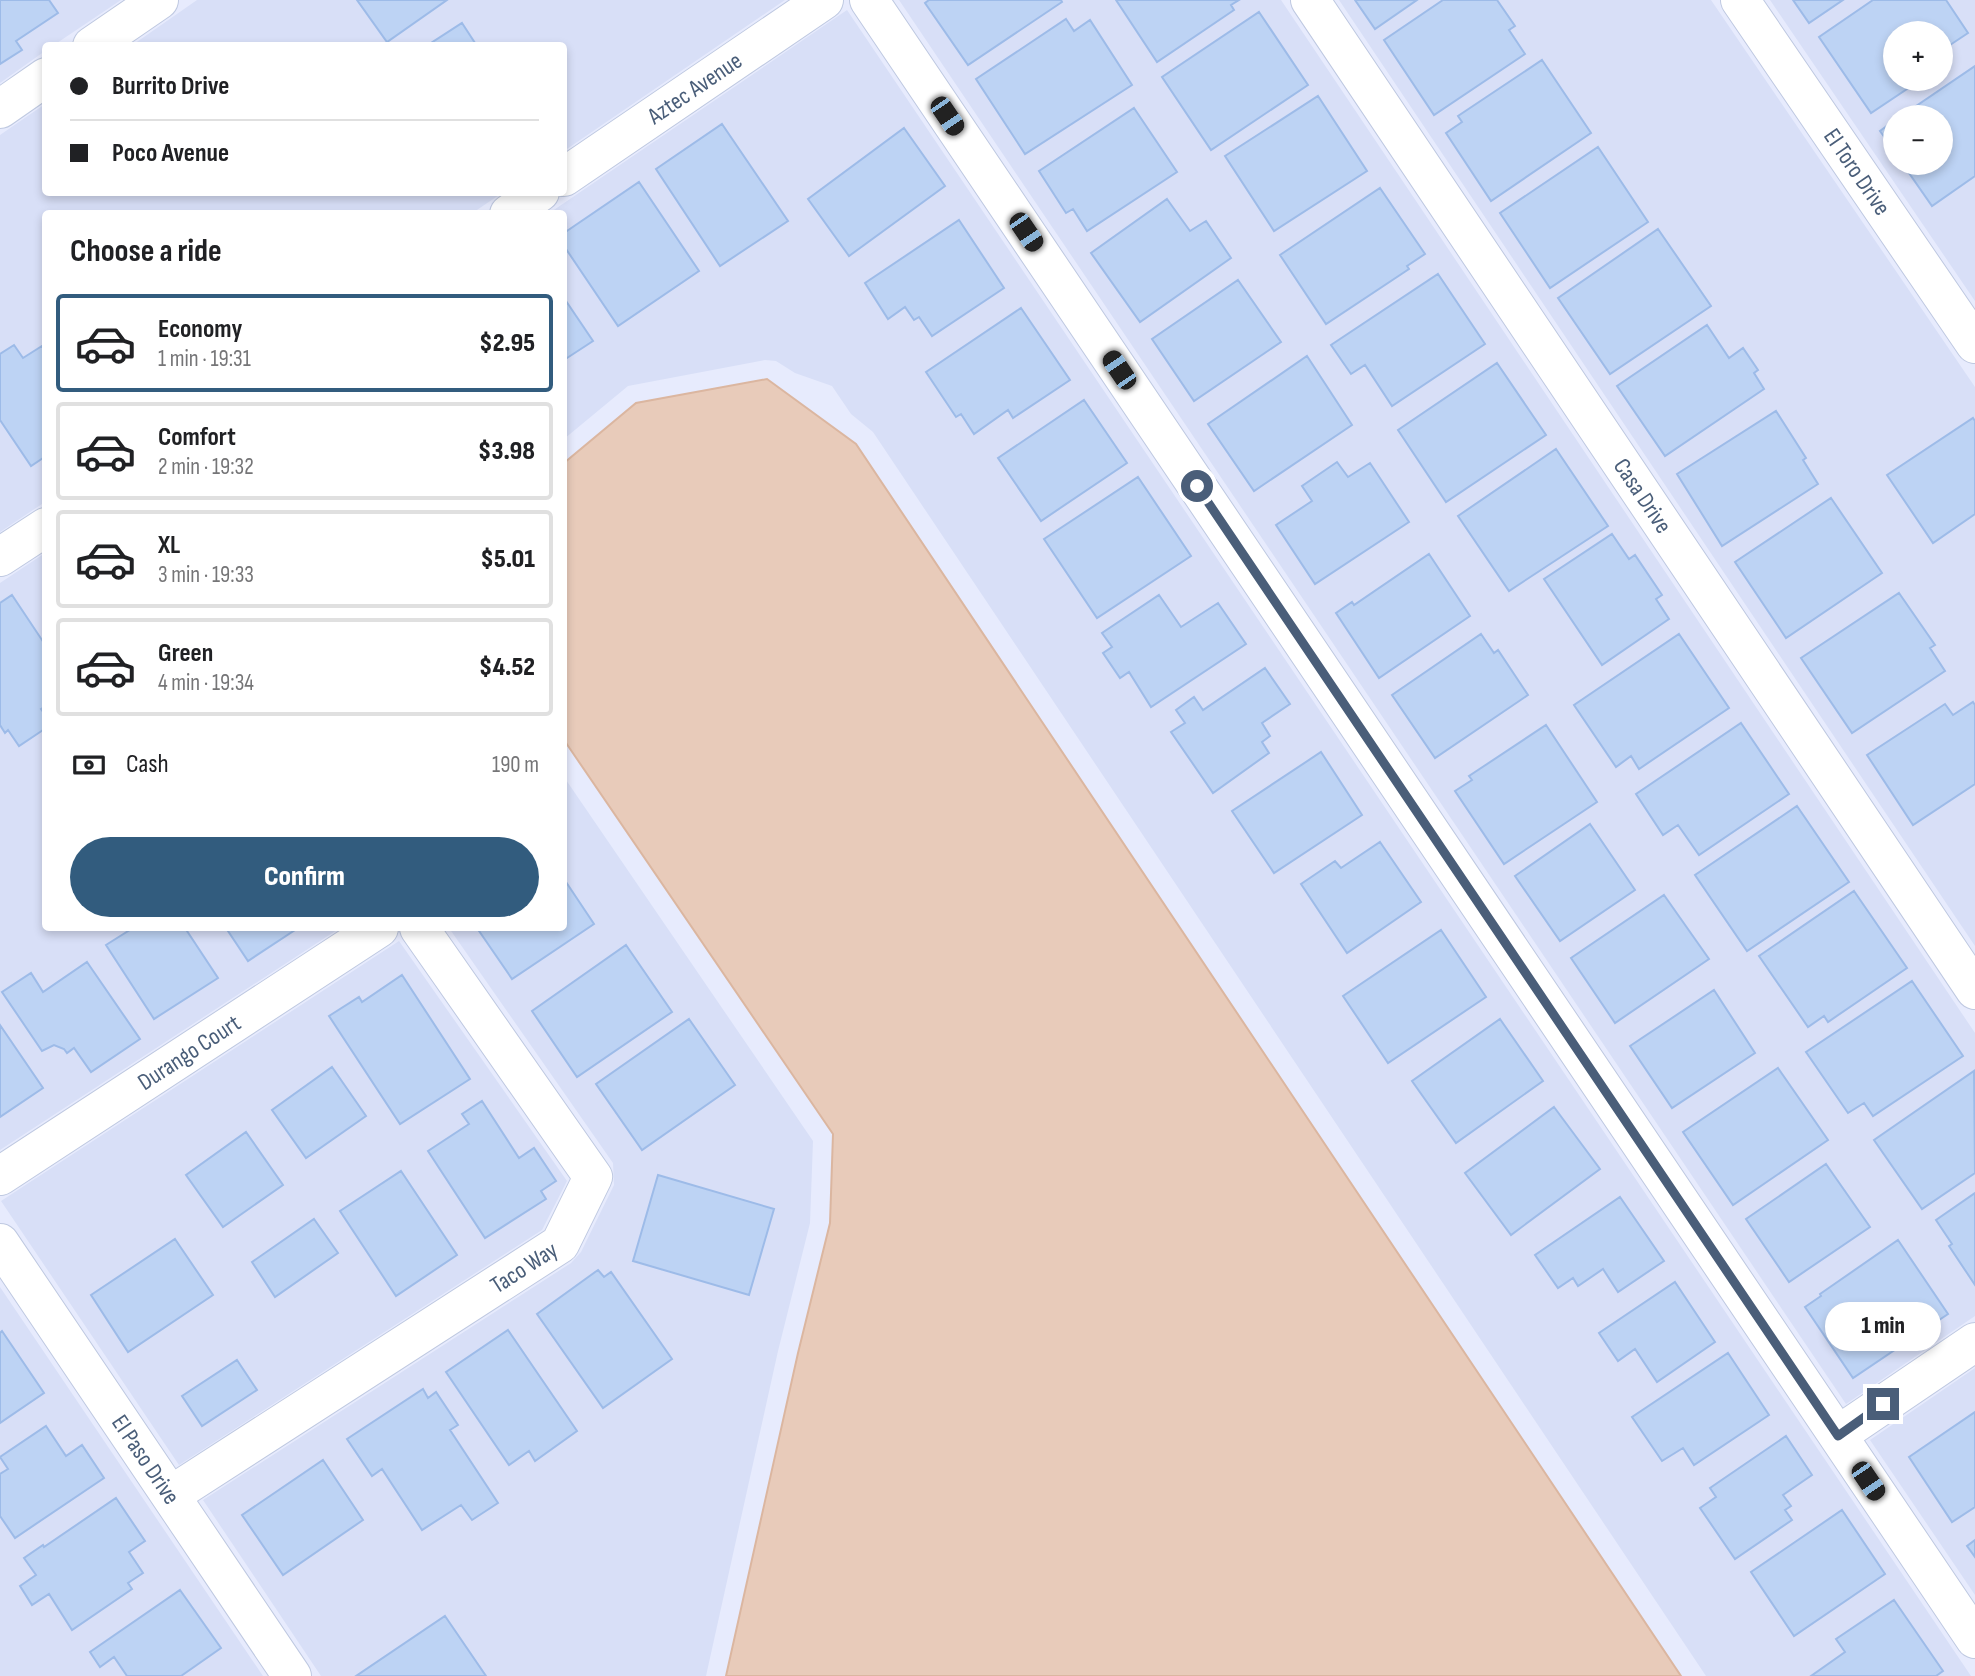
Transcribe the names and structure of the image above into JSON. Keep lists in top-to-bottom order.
{
  "streets": {
    "street": [
      "Aztec Avenue",
      "El Toro Drive",
      "Casa Drive",
      "Durango Court",
      "Taco Way",
      "El Paso Drive"
    ]
  },
  "crossings": [
    ["Taco Way", "El Paso Drive"]
  ],
  "page": {
    "map_buttons": ["+", "−"],
    "banner": ["Burrito Drive", "Poco Avenue"],
    "heading": "Choose a ride",
    "list": [
      {
        "name": "Economy",
        "note": "1 min · 19:31",
        "value": "$2.95"
      },
      {
        "name": "Comfort",
        "note": "2 min · 19:32",
        "value": "$3.98"
      },
      {
        "name": "XL",
        "note": "3 min · 19:33",
        "value": "$5.01"
      },
      {
        "name": "Green",
        "note": "4 min · 19:34",
        "value": "$4.52"
      }
    ],
    "pay": ["Cash", "190 m"],
    "buttons": "Confirm",
    "bubble": "1 min"
  }
}
